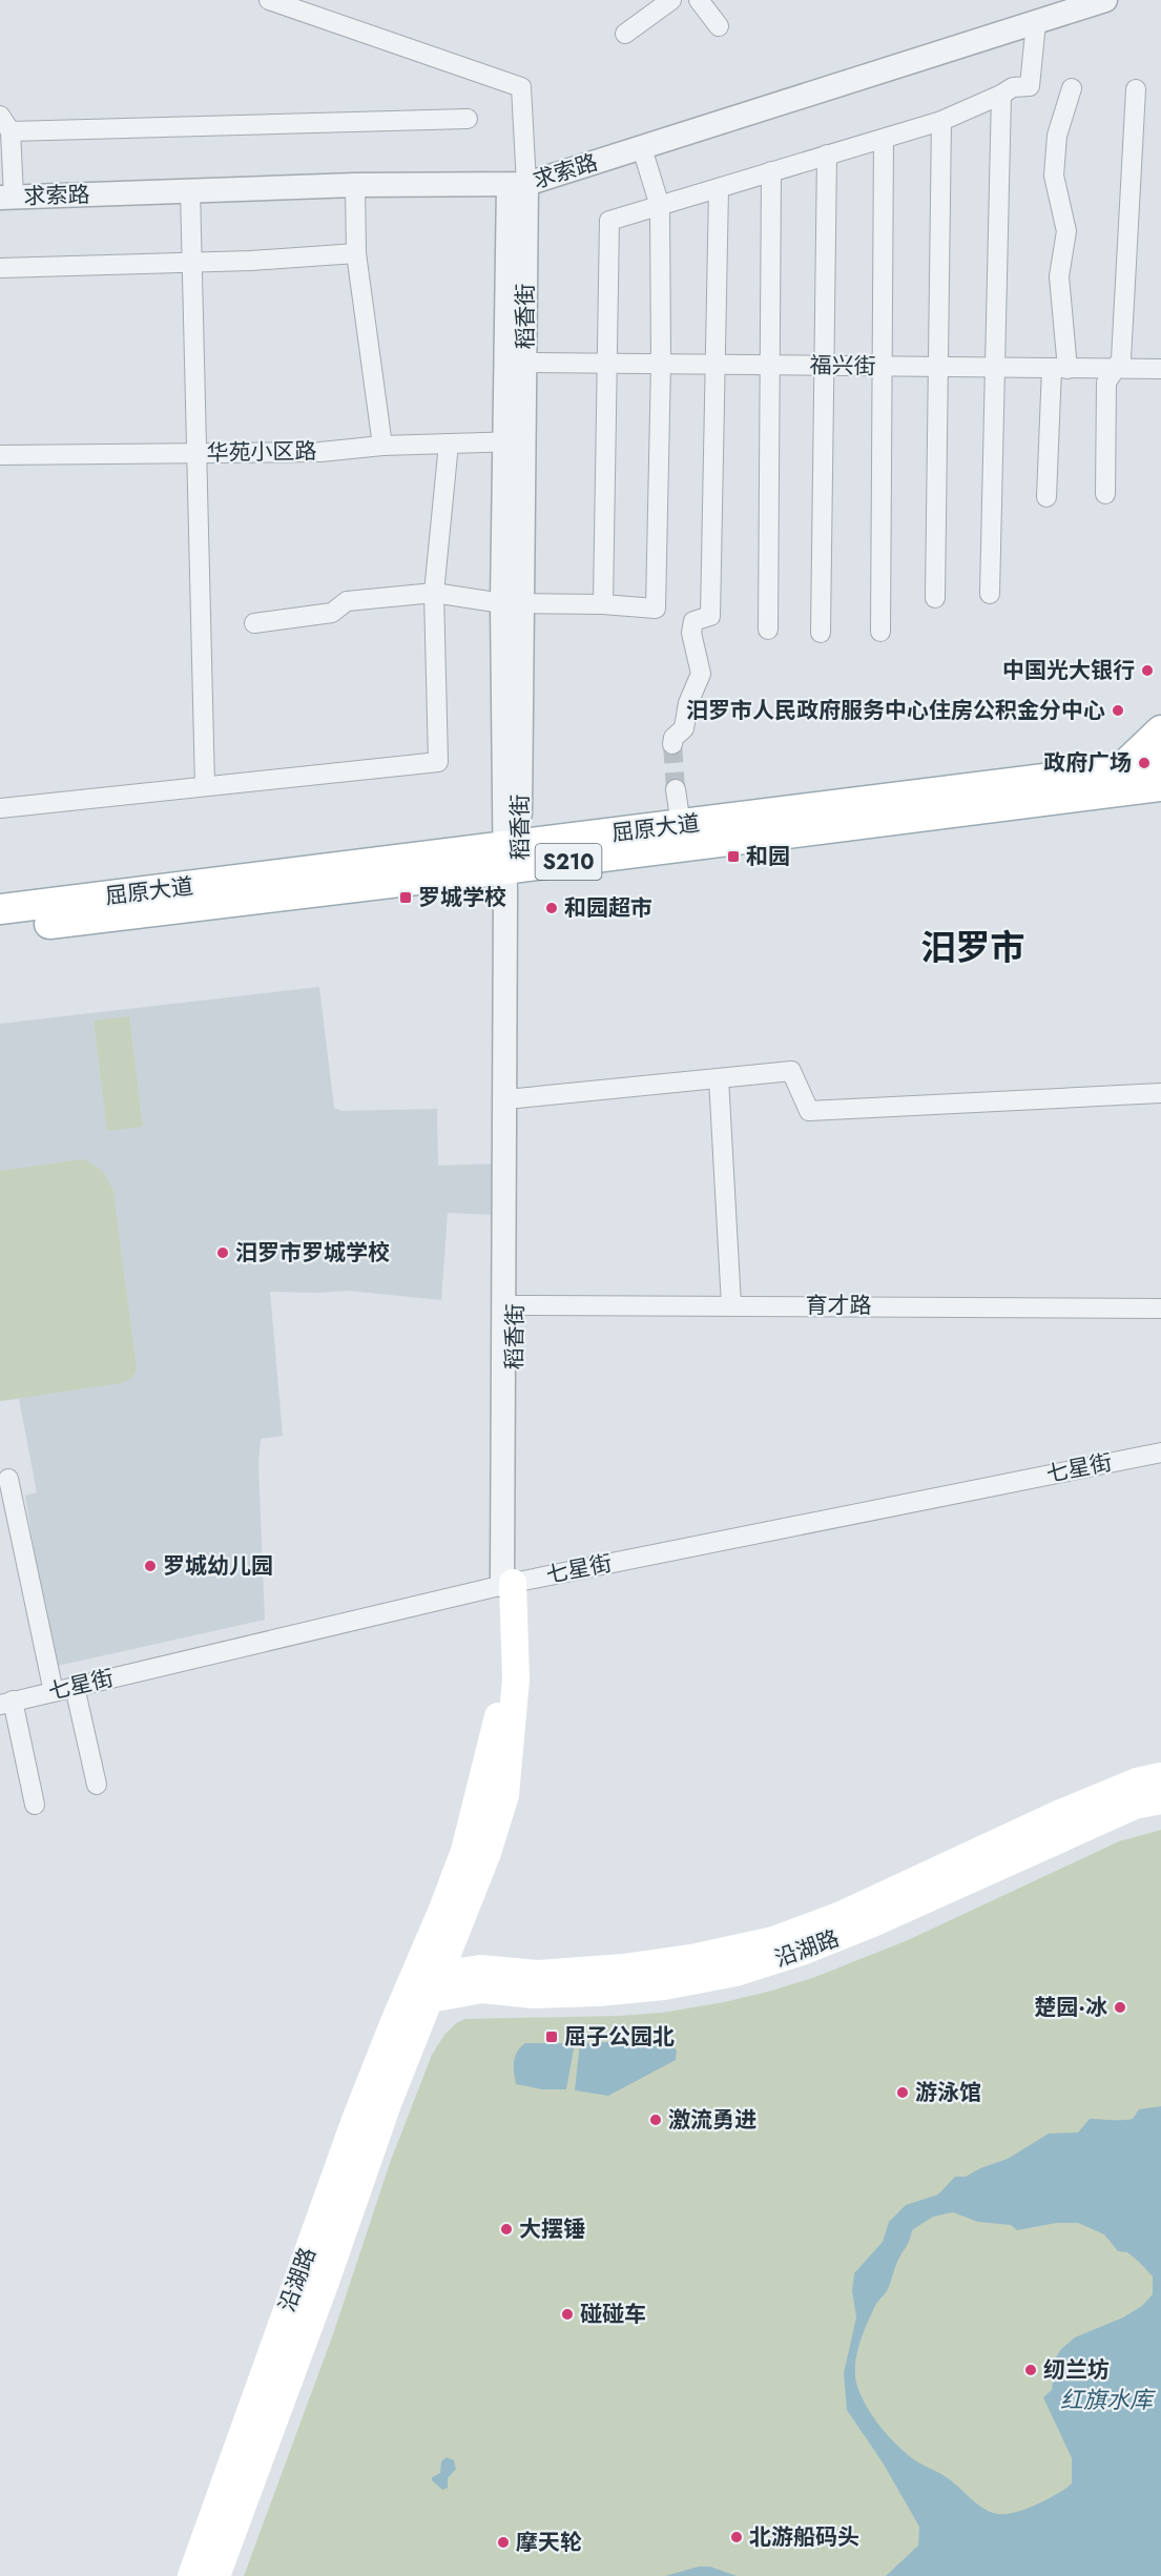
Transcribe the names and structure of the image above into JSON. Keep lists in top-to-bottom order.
{
  "streets": {
    "main road": ["屈原大道", "S210", "沿湖路"],
    "street": [
      "求索路",
      "稻香街",
      "福兴街",
      "华苑小区路",
      "育才路",
      "七星街"
    ]
  },
  "crossings": [
    ["求索路", "稻香街"],
    ["稻香街", "福兴街"],
    ["稻香街", "华苑小区路"],
    ["稻香街", "屈原大道"],
    ["稻香街", "育才路"],
    ["稻香街", "七星街"],
    ["稻香街", "沿湖路"],
    ["七星街", "沿湖路"]
  ],
  "districts": ["汨罗市"],
  "water": ["红旗水库"],
  "places": {
    "other": [
      "中国光大银行",
      "汨罗市人民政府服务中心住房公积金分中心",
      "政府广场",
      "和园超市",
      "汨罗市罗城学校",
      "罗城幼儿园",
      "楚园·冰",
      "游泳馆",
      "激流勇进",
      "大摆锤",
      "碰碰车",
      "纫兰坊",
      "北游船码头",
      "摩天轮"
    ],
    "transit": ["和园", "罗城学校", "屈子公园北"]
  }
}
